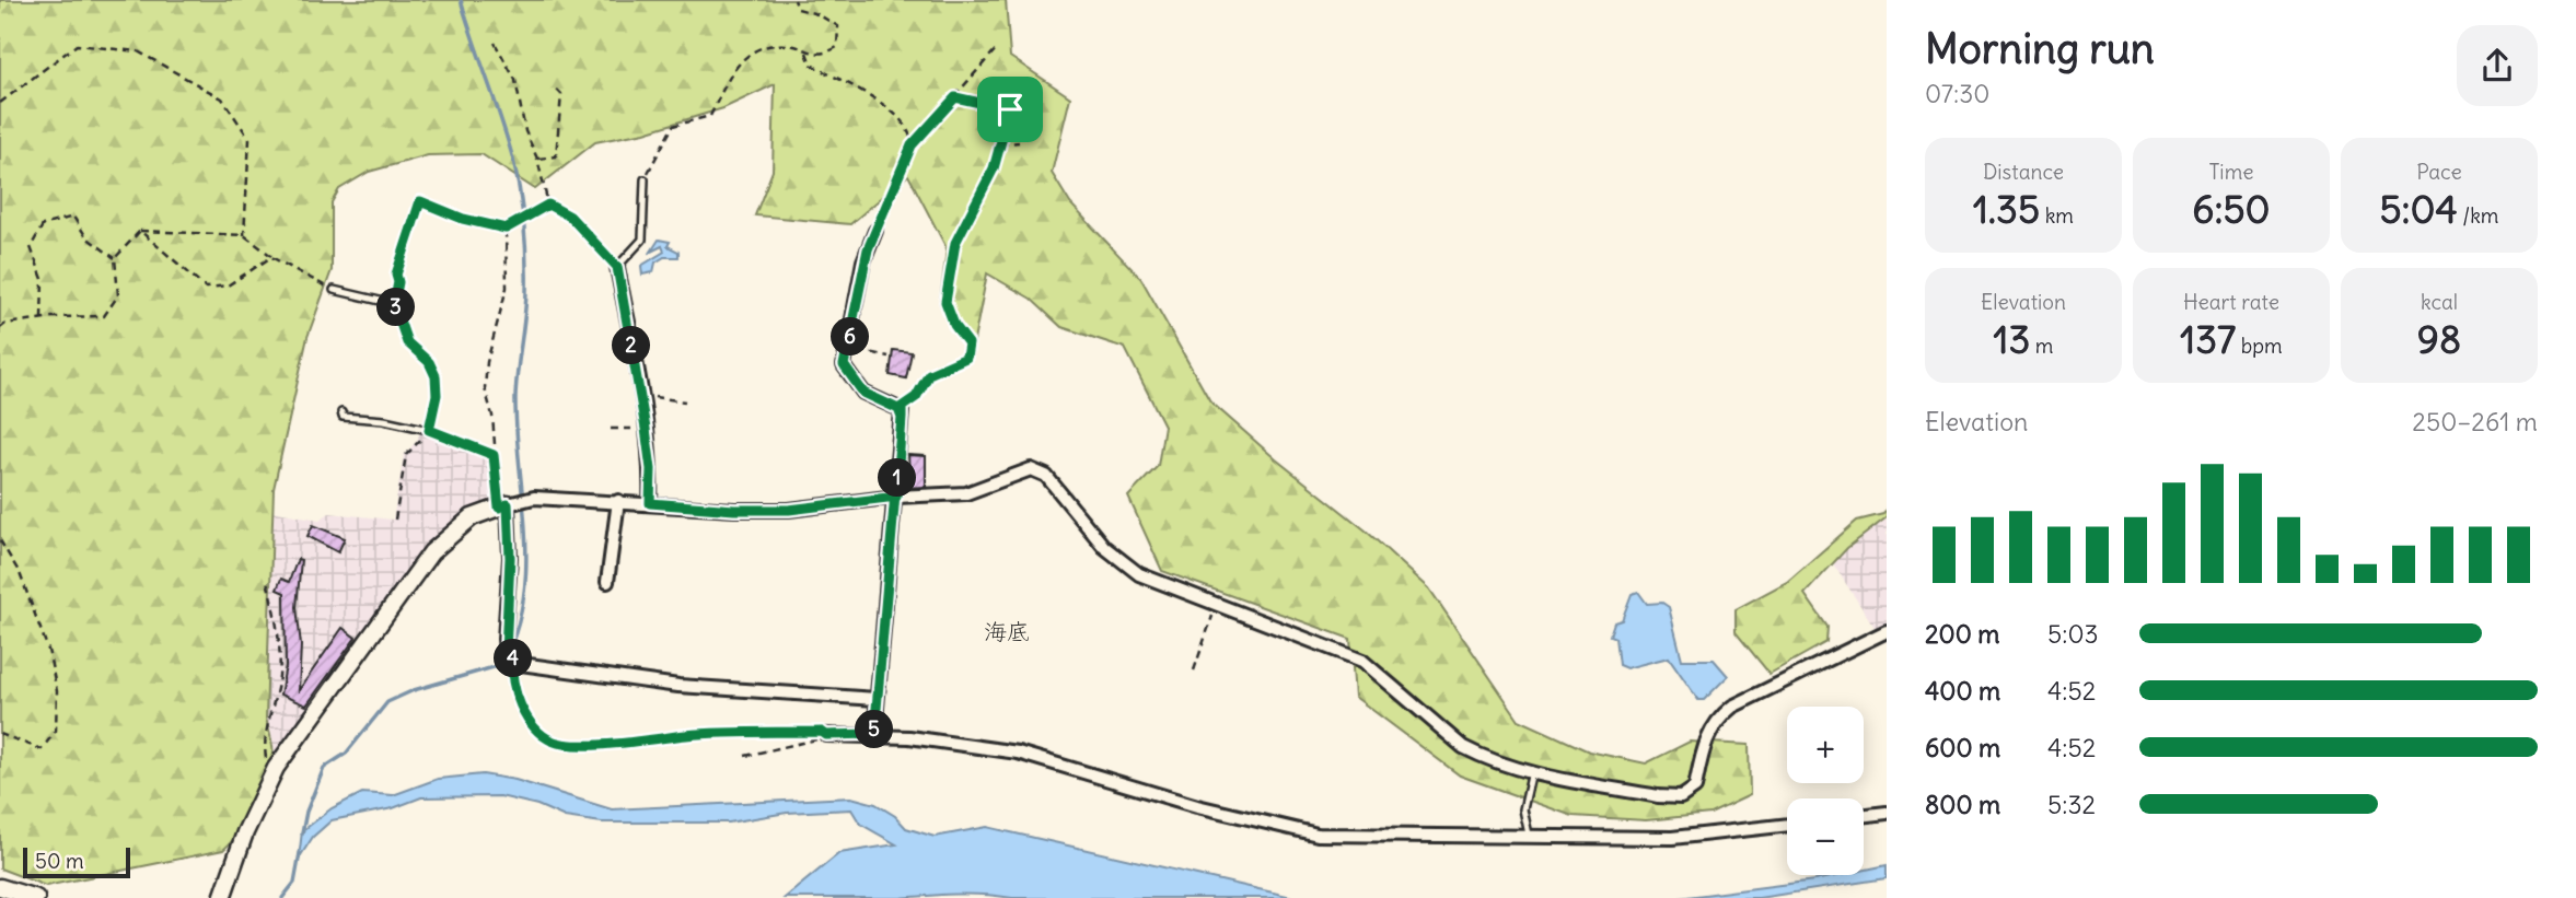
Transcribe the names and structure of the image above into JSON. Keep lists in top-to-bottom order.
{
  "districts": ["海底"],
  "scale_bar": "50 m",
  "page": {
    "heading": ["Morning run", "07:30"],
    "stats": [
      ["Distance", "1.35 km"],
      ["Time", "6:50"],
      ["Pace", "5:04 /km"],
      ["Elevation", "13 m"],
      ["Heart rate", "137 bpm"],
      ["kcal", "98"]
    ],
    "pins": [
      "3",
      "6",
      "2",
      "1",
      "4",
      "5"
    ],
    "chart": ["Elevation", "250–261 m"],
    "list": [
      {
        "name": "200 m",
        "note": "5:03"
      },
      {
        "name": "400 m",
        "note": "4:52"
      },
      {
        "name": "600 m",
        "note": "4:52"
      },
      {
        "name": "800 m",
        "note": "5:32"
      }
    ],
    "map_buttons": ["+", "−"],
    "scale": "50 m"
  }
}
